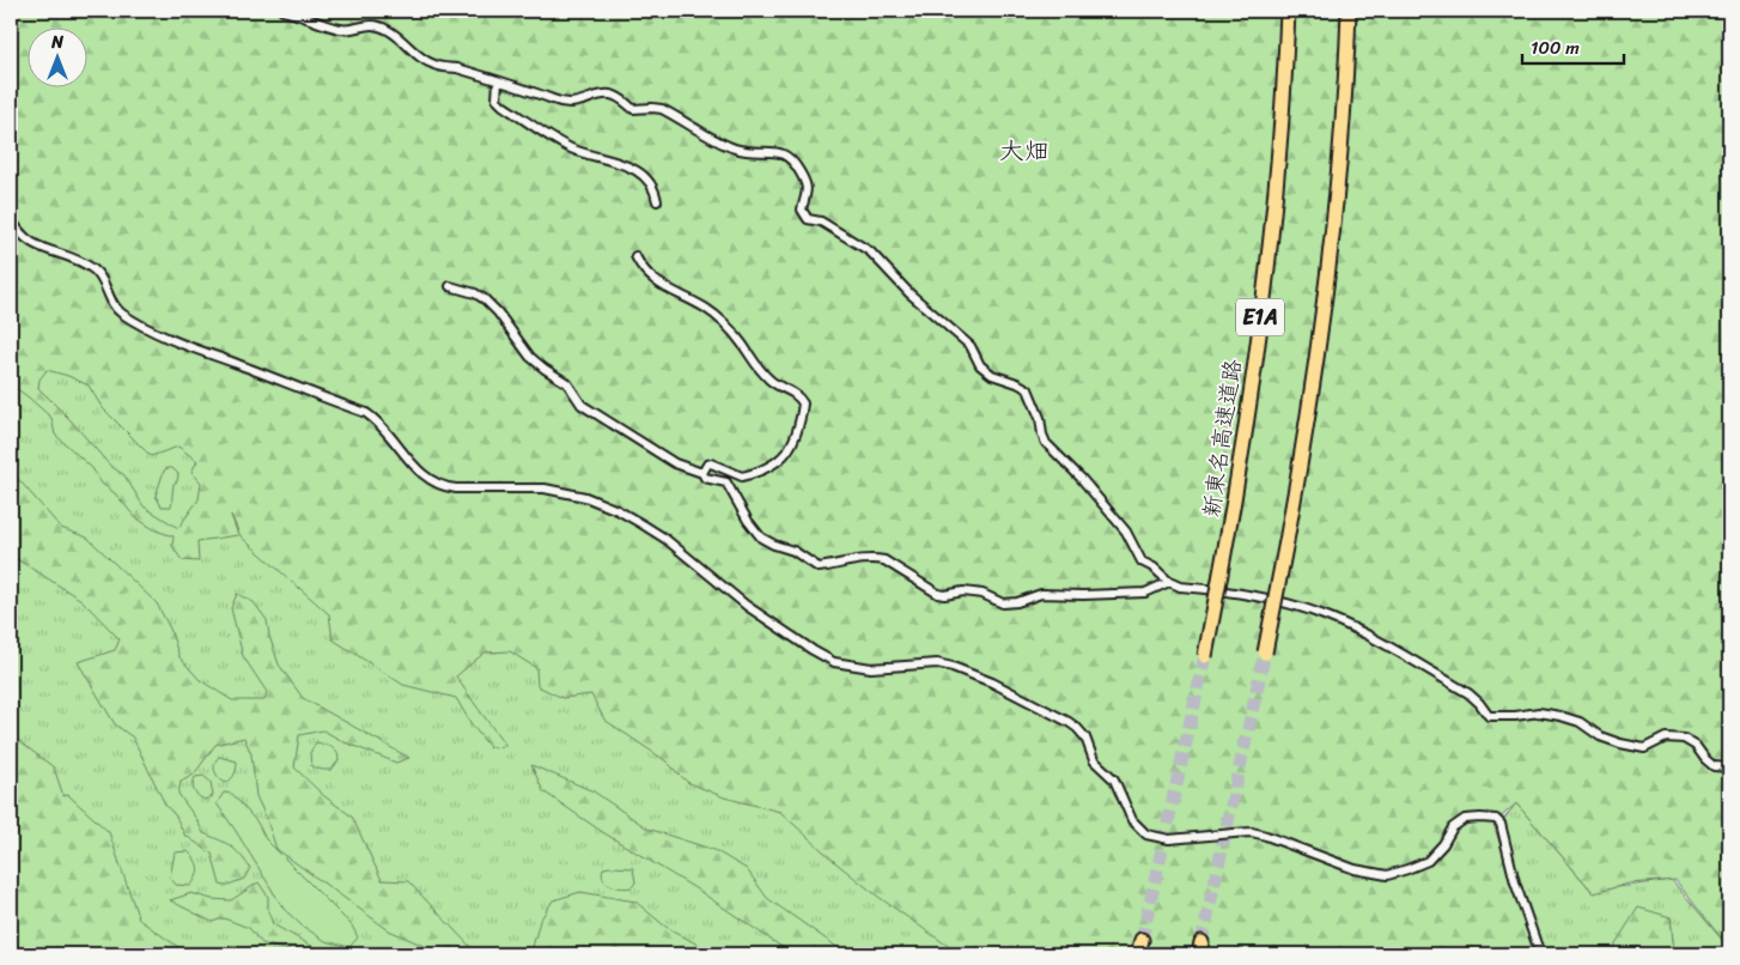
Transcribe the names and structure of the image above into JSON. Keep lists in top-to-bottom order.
{
  "streets": {
    "highway": ["E1A", "新東名高速道路"]
  },
  "districts": ["大畑"],
  "scale_bar": "100 m",
  "north": "top"
}
